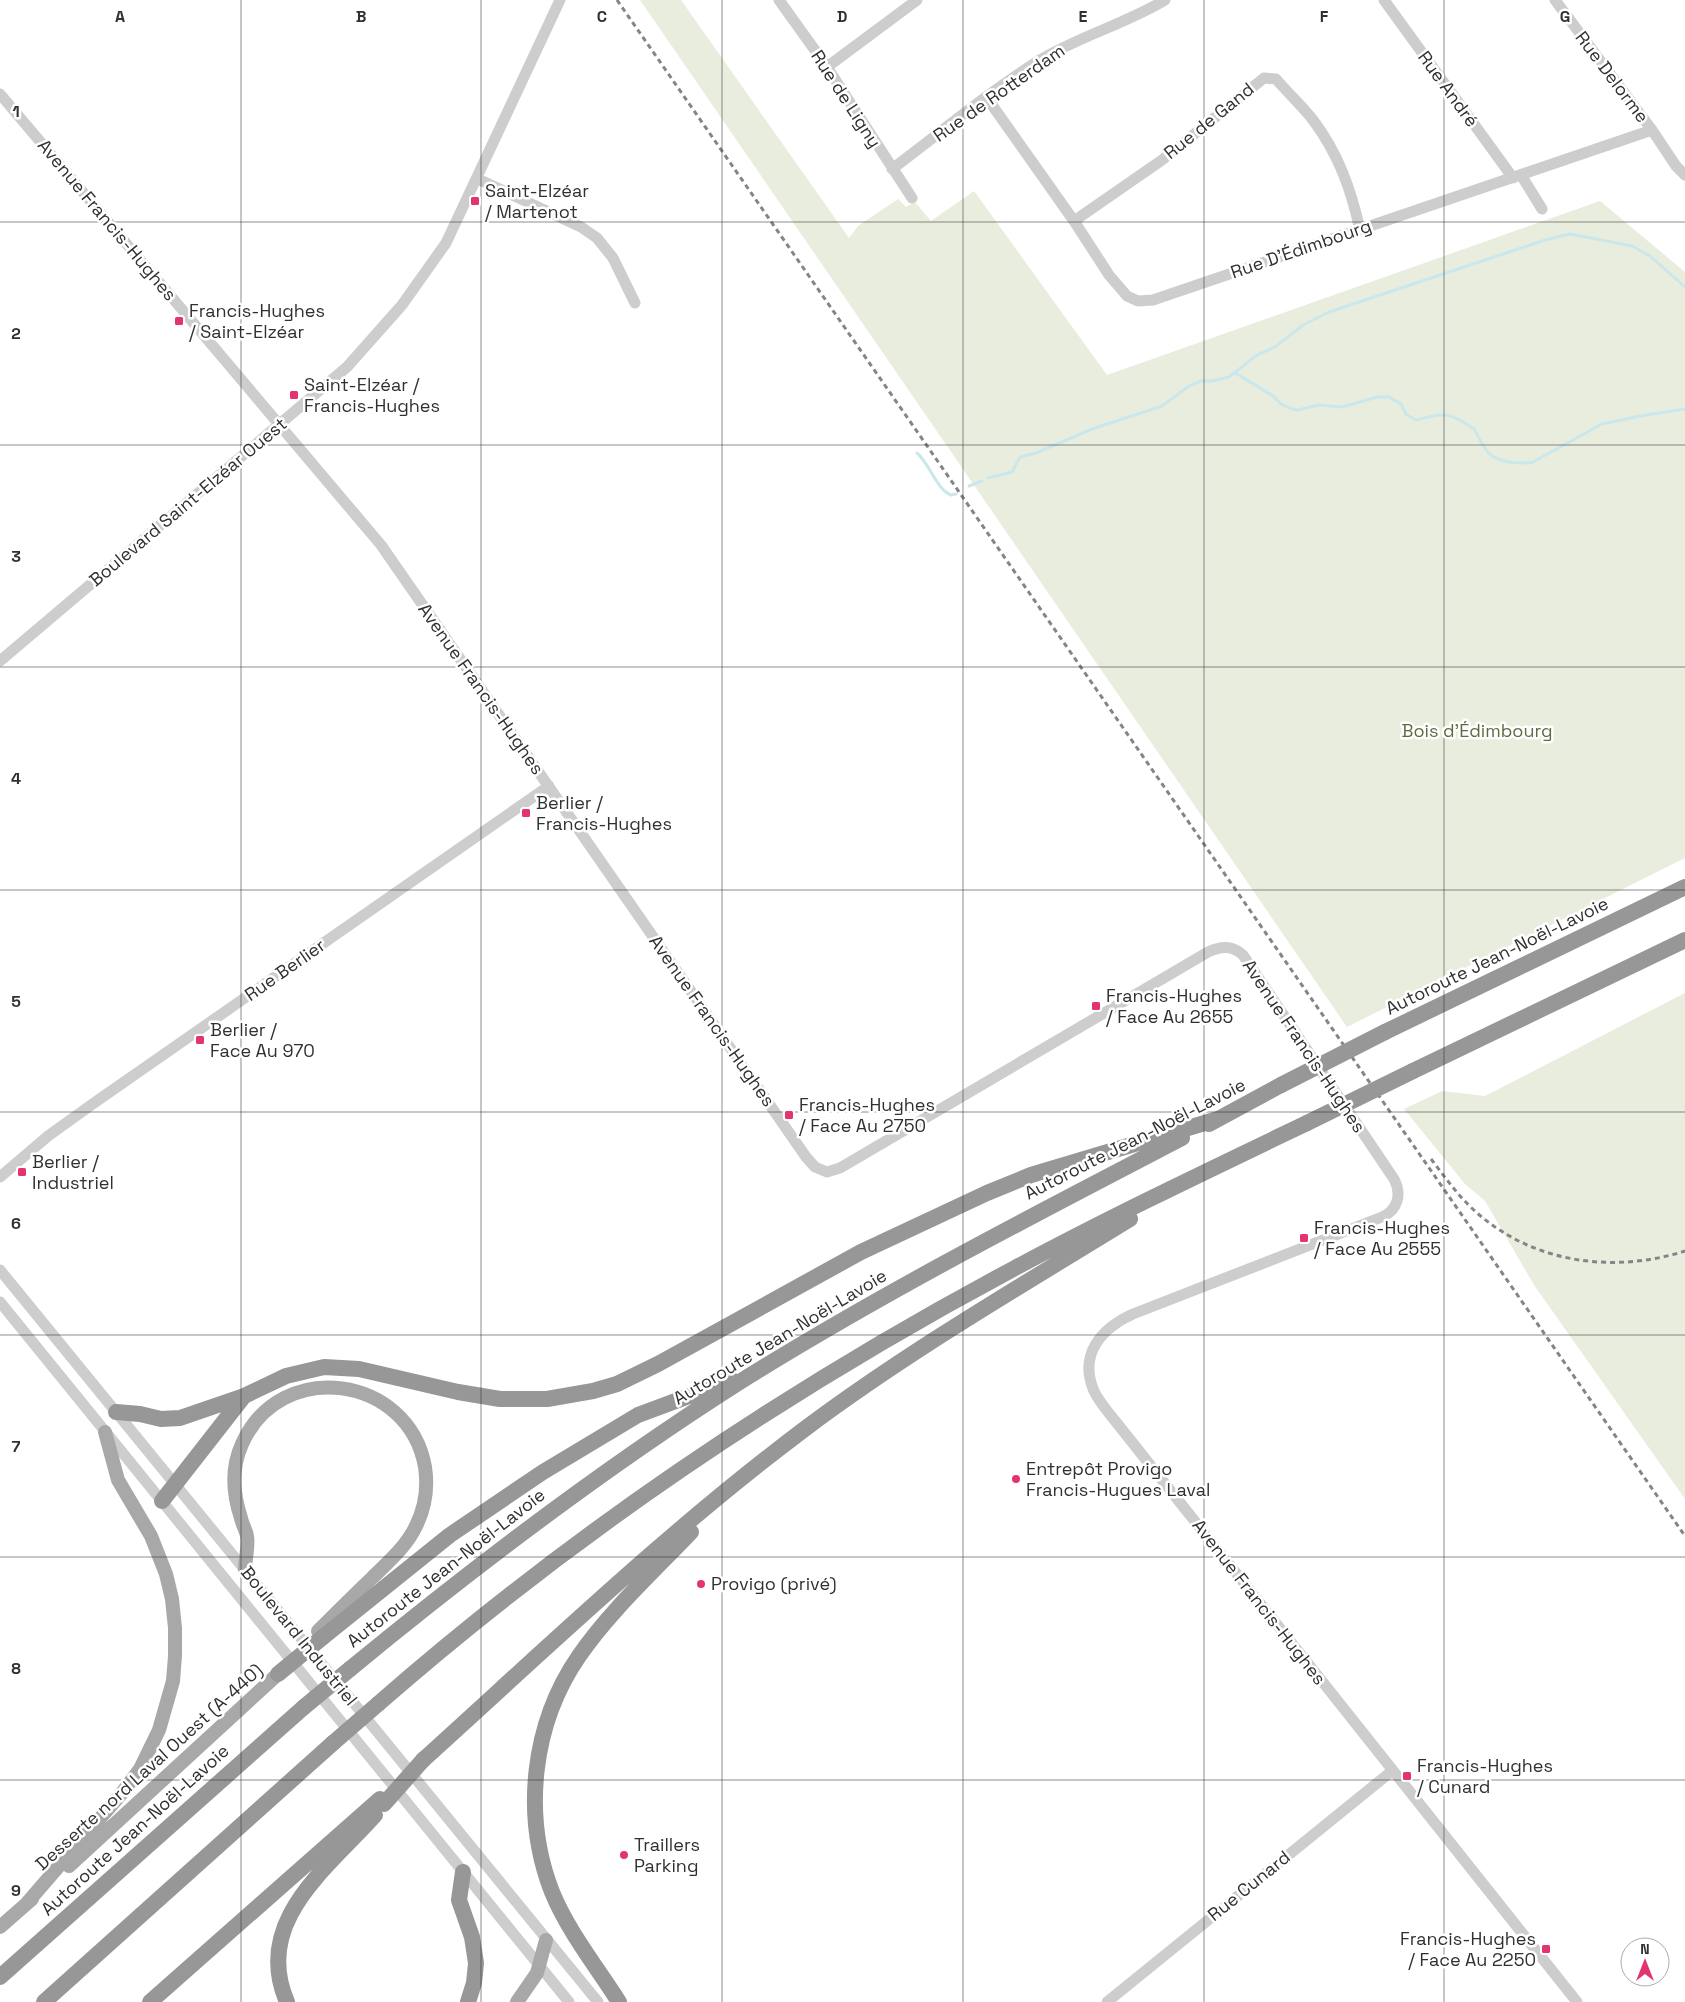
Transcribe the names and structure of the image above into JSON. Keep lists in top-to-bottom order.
{
  "streets": {
    "highway": ["Autoroute Jean-Noël-Lavoie"],
    "main road": ["Desserte nord Laval Ouest (A-440)"],
    "street": [
      "Rue Delorme",
      "Rue André",
      "Rue de Rotterdam",
      "Rue de Ligny",
      "Rue de Gand",
      "Avenue Francis-Hughes",
      "Rue D'Édimbourg",
      "Boulevard Saint-Elzéar Ouest",
      "Rue Berlier",
      "Boulevard Industriel",
      "Rue Cunard"
    ]
  },
  "crossings": [
    ["Rue Delorme", "Rue D'Édimbourg"],
    ["Rue André", "Rue D'Édimbourg"],
    ["Rue de Rotterdam", "Rue de Ligny"],
    ["Rue de Rotterdam", "Rue D'Édimbourg"],
    ["Rue de Gand", "Rue D'Édimbourg"],
    ["Avenue Francis-Hughes", "Boulevard Saint-Elzéar Ouest"],
    ["Avenue Francis-Hughes", "Rue Berlier"],
    ["Avenue Francis-Hughes", "Rue Cunard"]
  ],
  "parks": ["Bois d'Édimbourg"],
  "places": {
    "transit": [
      "Saint-Elzéar / Martenot",
      "Francis-Hughes / Saint-Elzéar",
      "Saint-Elzéar / Francis-Hughes",
      "Berlier / Francis-Hughes",
      "Francis-Hughes / Face Au 2655",
      "Berlier / Face Au 970",
      "Francis-Hughes / Face Au 2750",
      "Berlier / Industriel",
      "Francis-Hughes / Face Au 2555",
      "Francis-Hughes / Cunard",
      "Francis-Hughes / Face Au 2250"
    ],
    "other": ["Entrepôt Provigo Francis-Hugues Laval", "Provigo (privé)", "Traillers Parking"]
  },
  "north": "top",
  "grid": {
    "columns": [
      "A",
      "B",
      "C",
      "D",
      "E",
      "F",
      "G"
    ],
    "rows": [
      "1",
      "2",
      "3",
      "4",
      "5",
      "6",
      "7",
      "8",
      "9"
    ]
  }
}
